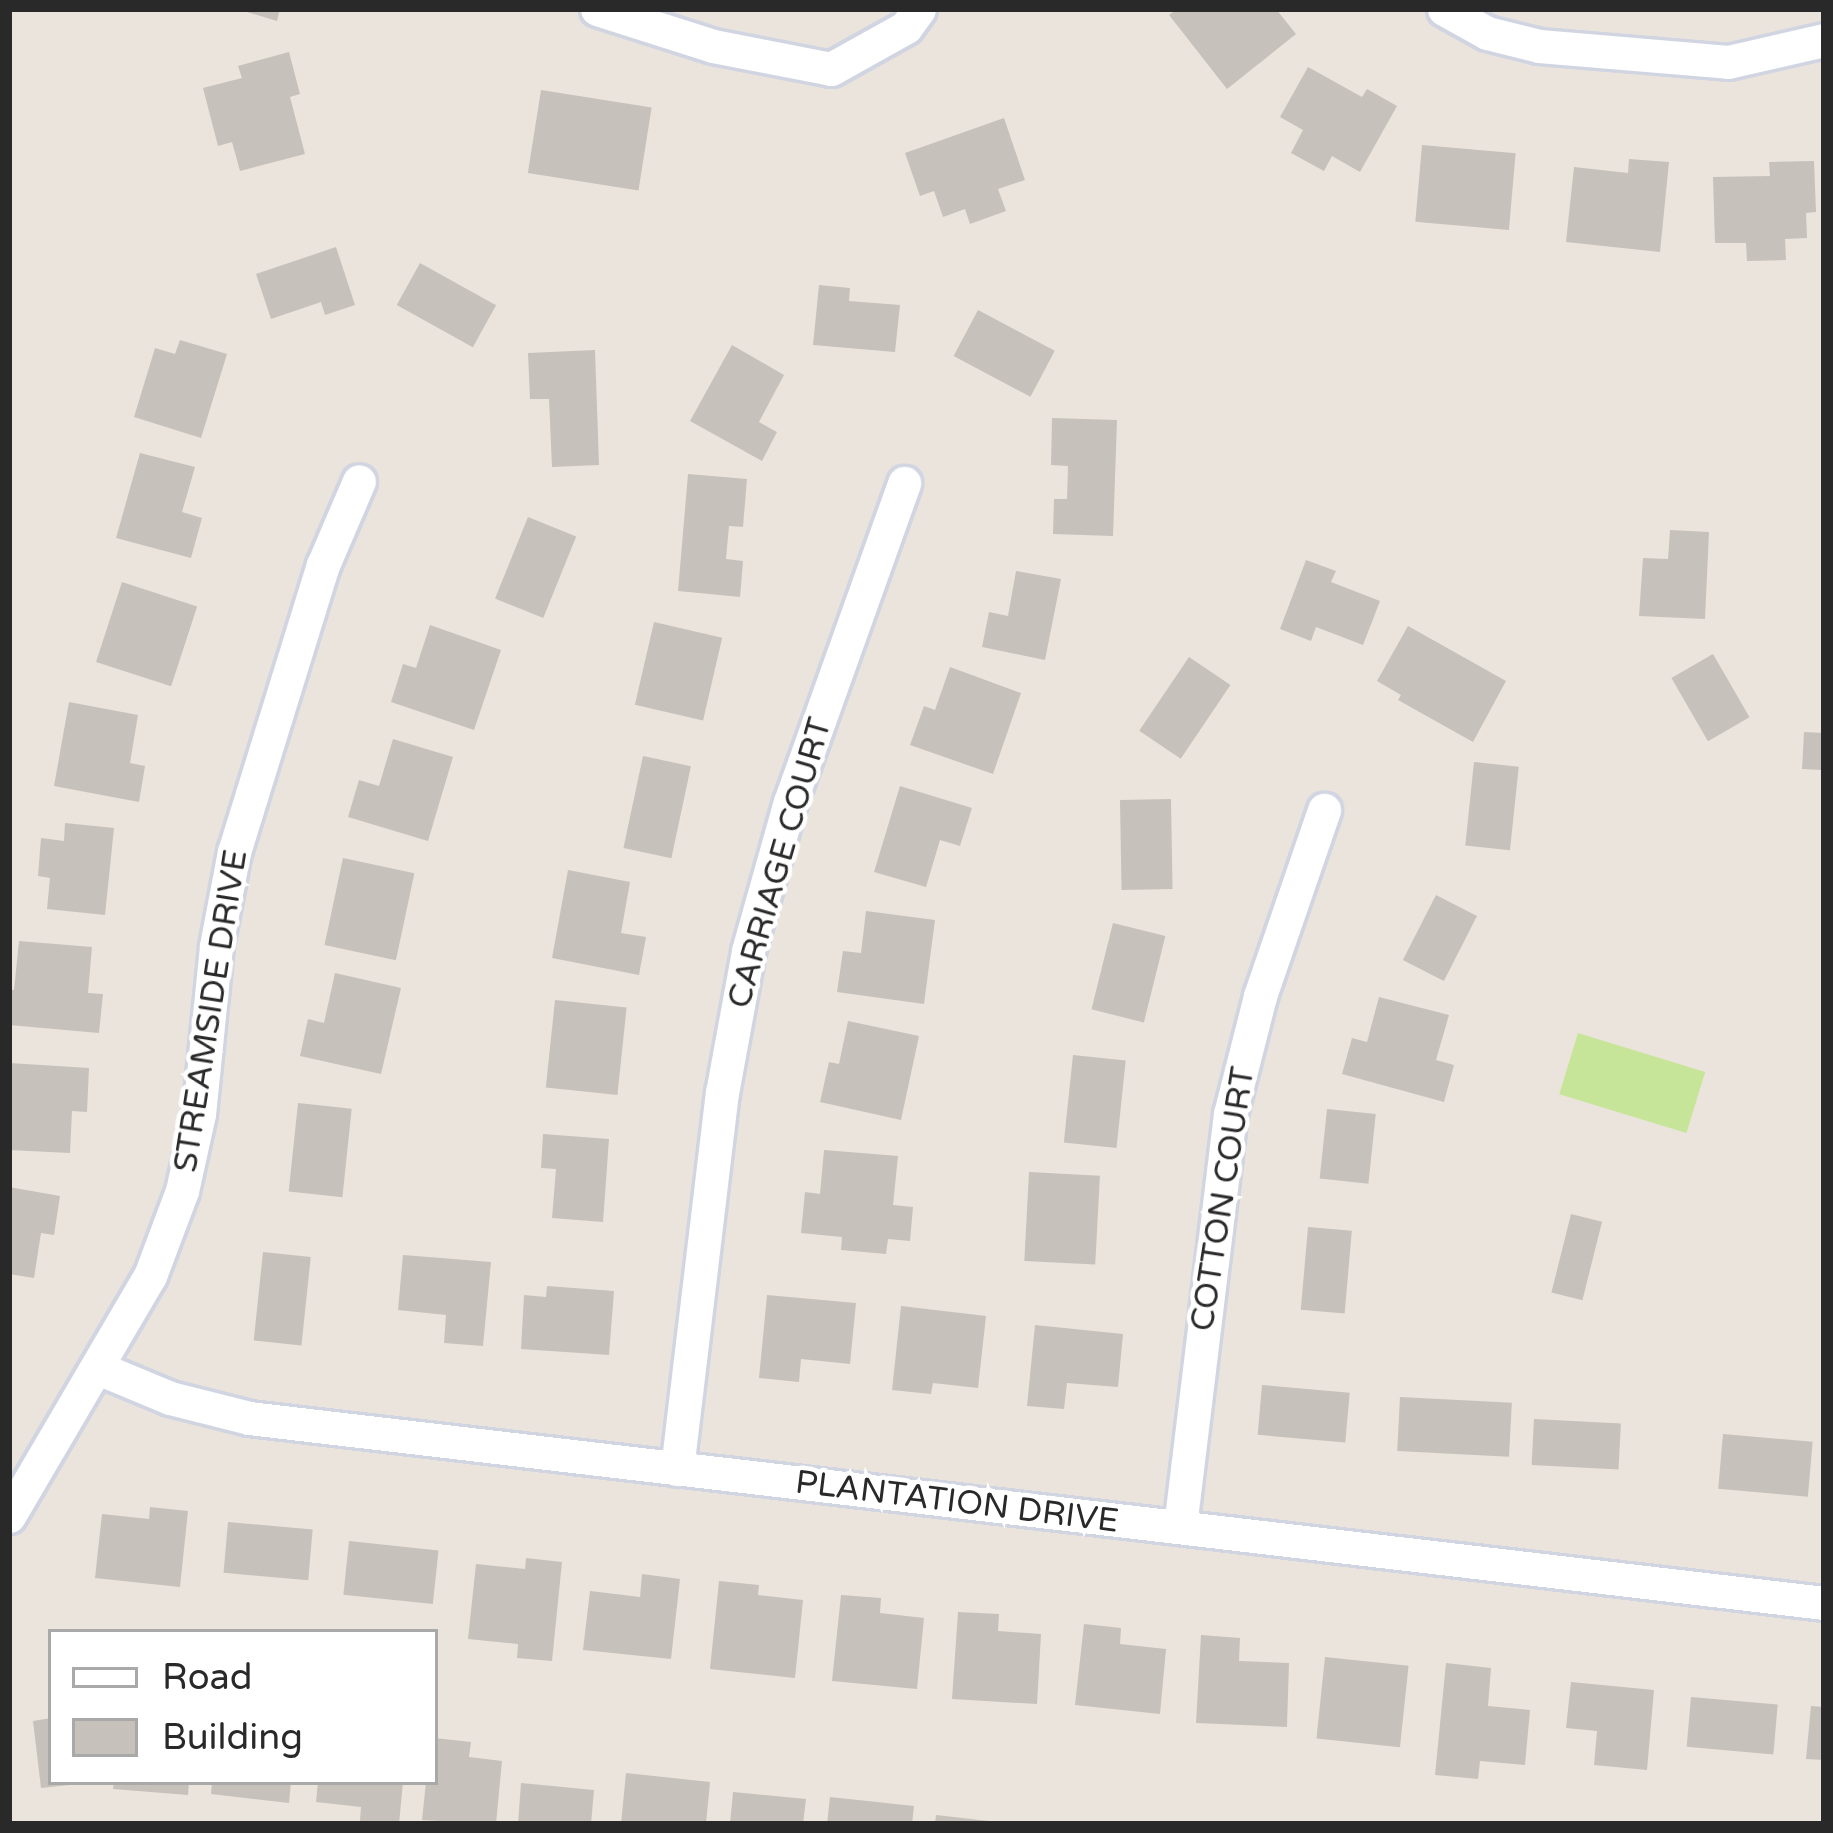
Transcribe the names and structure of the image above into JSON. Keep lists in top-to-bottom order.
{
  "streets": {
    "street": [
      "CARRIAGE COURT",
      "STREAMSIDE DRIVE",
      "COTTON COURT",
      "PLANTATION DRIVE"
    ]
  },
  "crossings": [
    ["CARRIAGE COURT", "PLANTATION DRIVE"],
    ["STREAMSIDE DRIVE", "PLANTATION DRIVE"],
    ["COTTON COURT", "PLANTATION DRIVE"]
  ],
  "legend": ["Road", "Building"]
}
